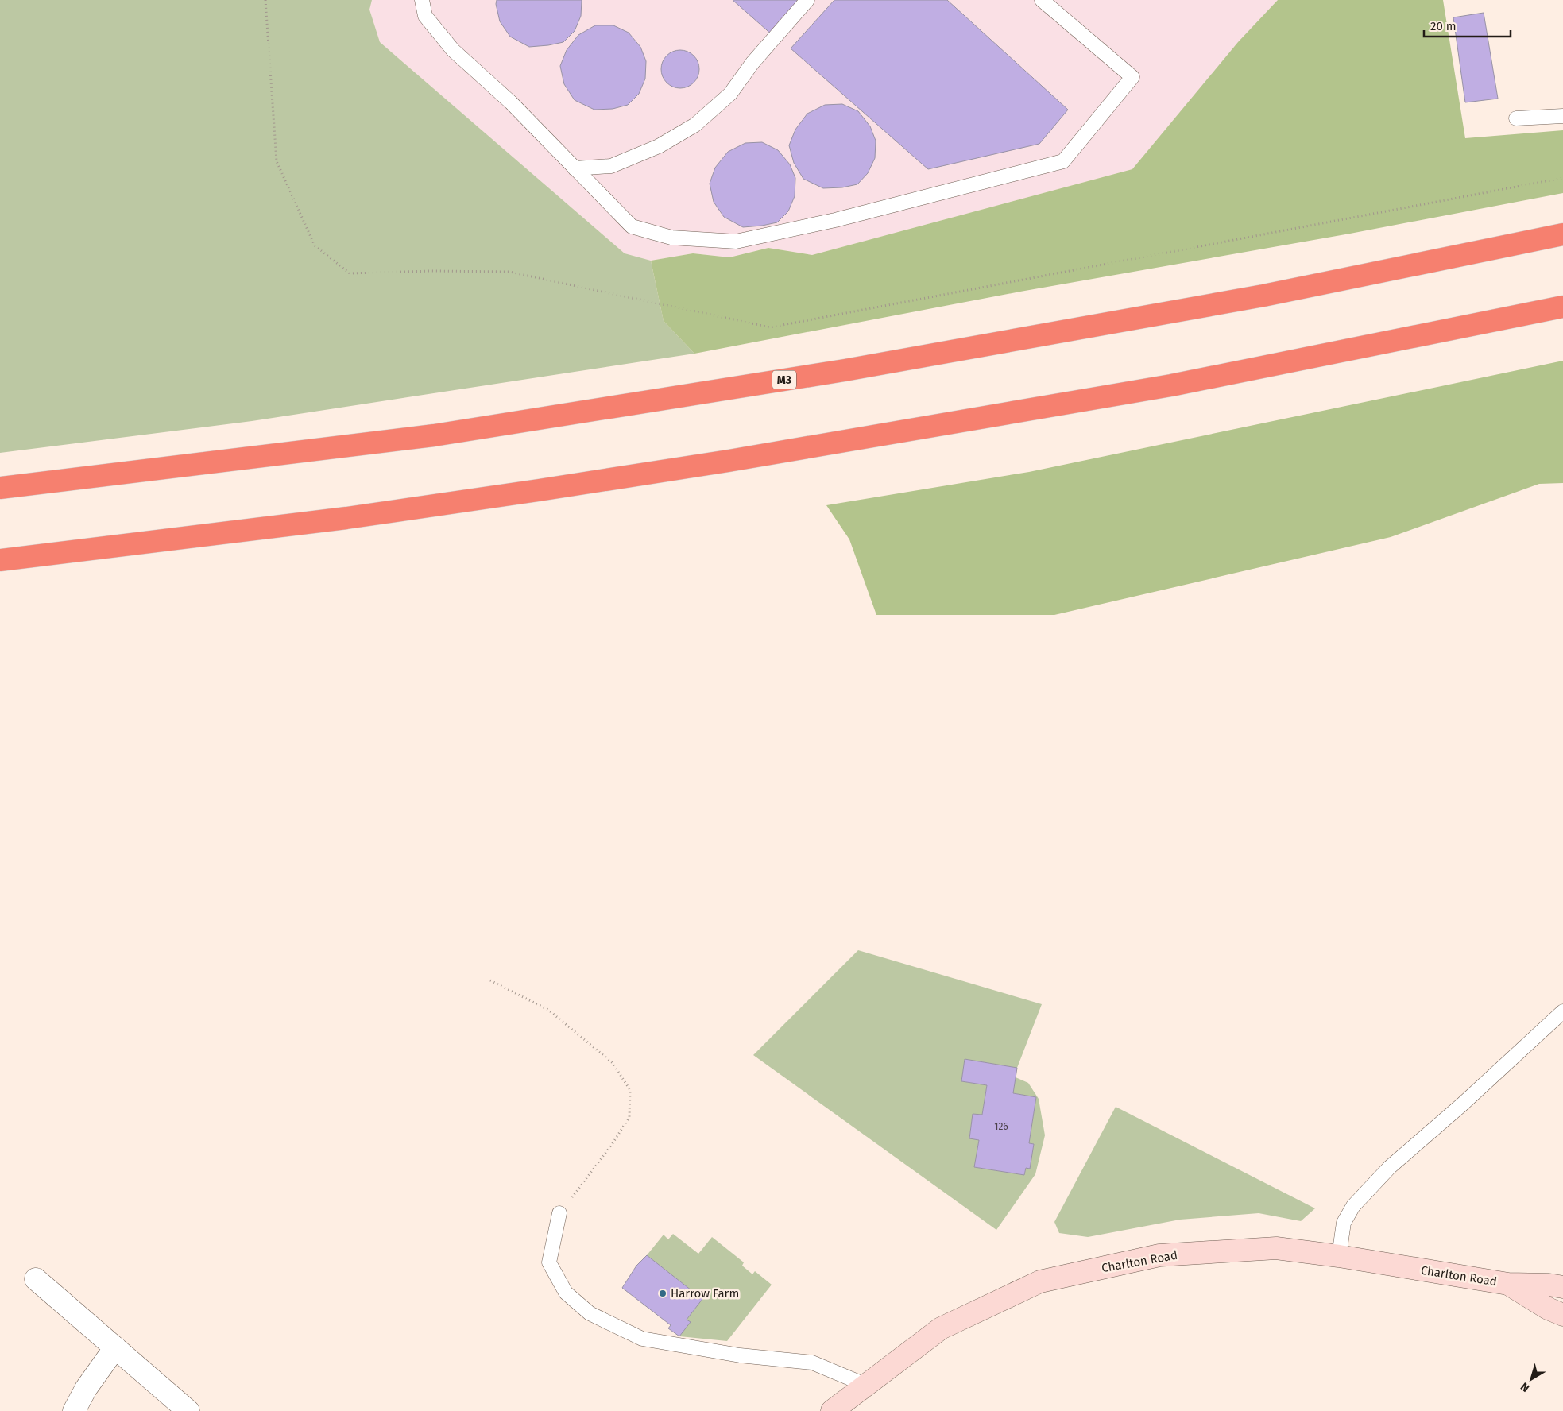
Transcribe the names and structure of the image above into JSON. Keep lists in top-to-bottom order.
{
  "streets": {
    "highway": ["M3"],
    "street": ["Charlton Road"]
  },
  "places": ["Harrow Farm"],
  "house_numbers": ["126"],
  "scale_bar": "20 m",
  "north": "bottom left"
}
